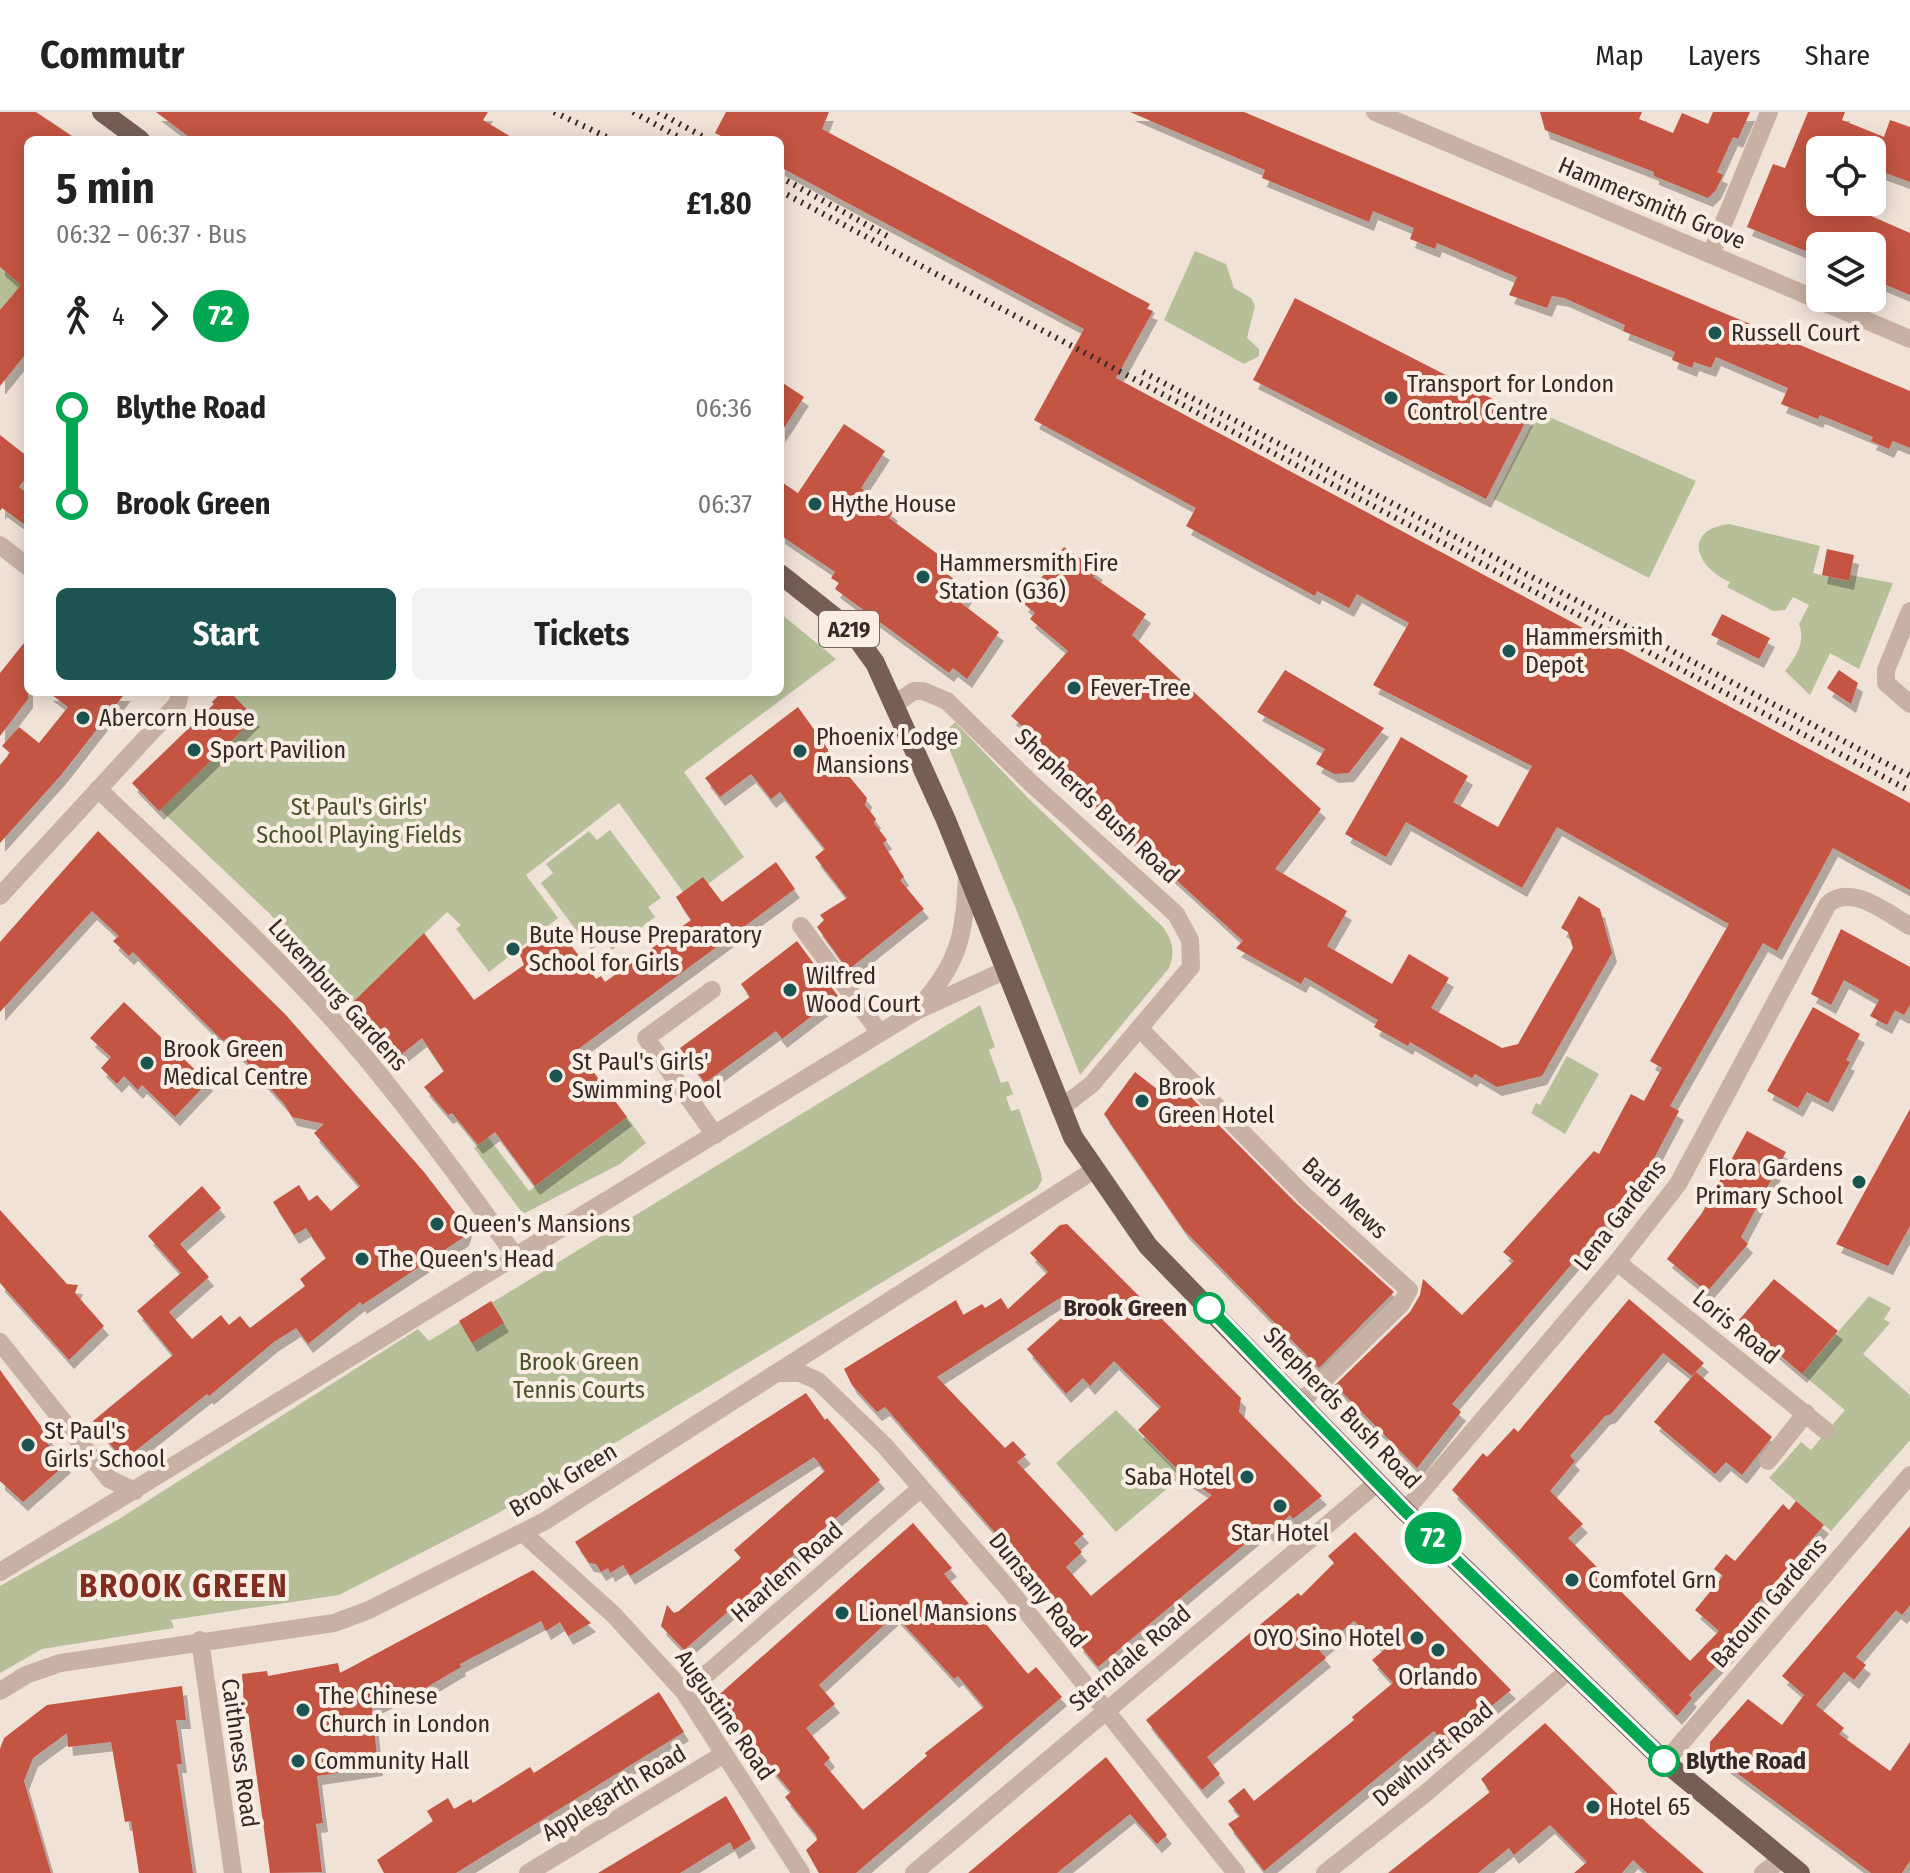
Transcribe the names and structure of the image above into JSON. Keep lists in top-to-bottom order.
{
  "streets": {
    "main road": ["A219", "Shepherds Bush Road"],
    "street": [
      "Hammersmith Grove",
      "Luxemburg Gardens",
      "Barb Mews",
      "Lena Gardens",
      "Loris Road",
      "Brook Green",
      "Haarlem Road",
      "Dunsany Road",
      "Batoum Gardens",
      "Sterndale Road",
      "Augustine Road",
      "Caithness Road",
      "Dewhurst Road",
      "Applegarth Road"
    ]
  },
  "crossings": [
    ["Shepherds Bush Road", "Barb Mews"],
    ["Shepherds Bush Road", "Lena Gardens"],
    ["Shepherds Bush Road", "Brook Green"],
    ["Shepherds Bush Road", "Batoum Gardens"],
    ["Shepherds Bush Road", "Sterndale Road"],
    ["Shepherds Bush Road", "Dewhurst Road"],
    ["Lena Gardens", "Loris Road"],
    ["Brook Green", "Dunsany Road"],
    ["Brook Green", "Augustine Road"],
    ["Brook Green", "Caithness Road"],
    ["Haarlem Road", "Dunsany Road"],
    ["Haarlem Road", "Augustine Road"],
    ["Dunsany Road", "Sterndale Road"],
    ["Augustine Road", "Applegarth Road"]
  ],
  "districts": ["BROOK GREEN"],
  "parks": ["St Paul's Girls' School Playing Fields", "Brook Green Tennis Courts"],
  "places": [
    "Russell Court",
    "Transport for London Control Centre",
    "Hythe House",
    "Hammersmith Fire Station (G36)",
    "Hammersmith Depot",
    "Fever-Tree",
    "Abercorn House",
    "Sport Pavilion",
    "Phoenix Lodge Mansions",
    "Bute House Preparatory School for Girls",
    "Wilfred Wood Court",
    "Brook Green Medical Centre",
    "St Paul's Girls' Swimming Pool",
    "Brook Green Hotel",
    "Flora Gardens Primary School",
    "Queen's Mansions",
    "The Queen's Head",
    "Brook Green",
    "St Paul's Girls' School",
    "Saba Hotel",
    "Star Hotel",
    "Comfotel Grn",
    "Lionel Mansions",
    "OYO Sino Hotel",
    "Orlando",
    "The Chinese Church in London",
    "Community Hall",
    "Blythe Road",
    "Hotel 65"
  ],
  "lines": ["bus line 72"],
  "page": {
    "header": "Commutr",
    "nav": ["Map", "Layers", "Share"],
    "on_map": "72",
    "heading": ["5 min", "06:32 – 06:37 · Bus", "£1.80"],
    "legs": ["4", "72"],
    "list": [
      {
        "name": "Blythe Road",
        "value": "06:36"
      },
      {
        "name": "Brook Green",
        "value": "06:37"
      }
    ],
    "buttons": ["Start", "Tickets"]
  }
}
